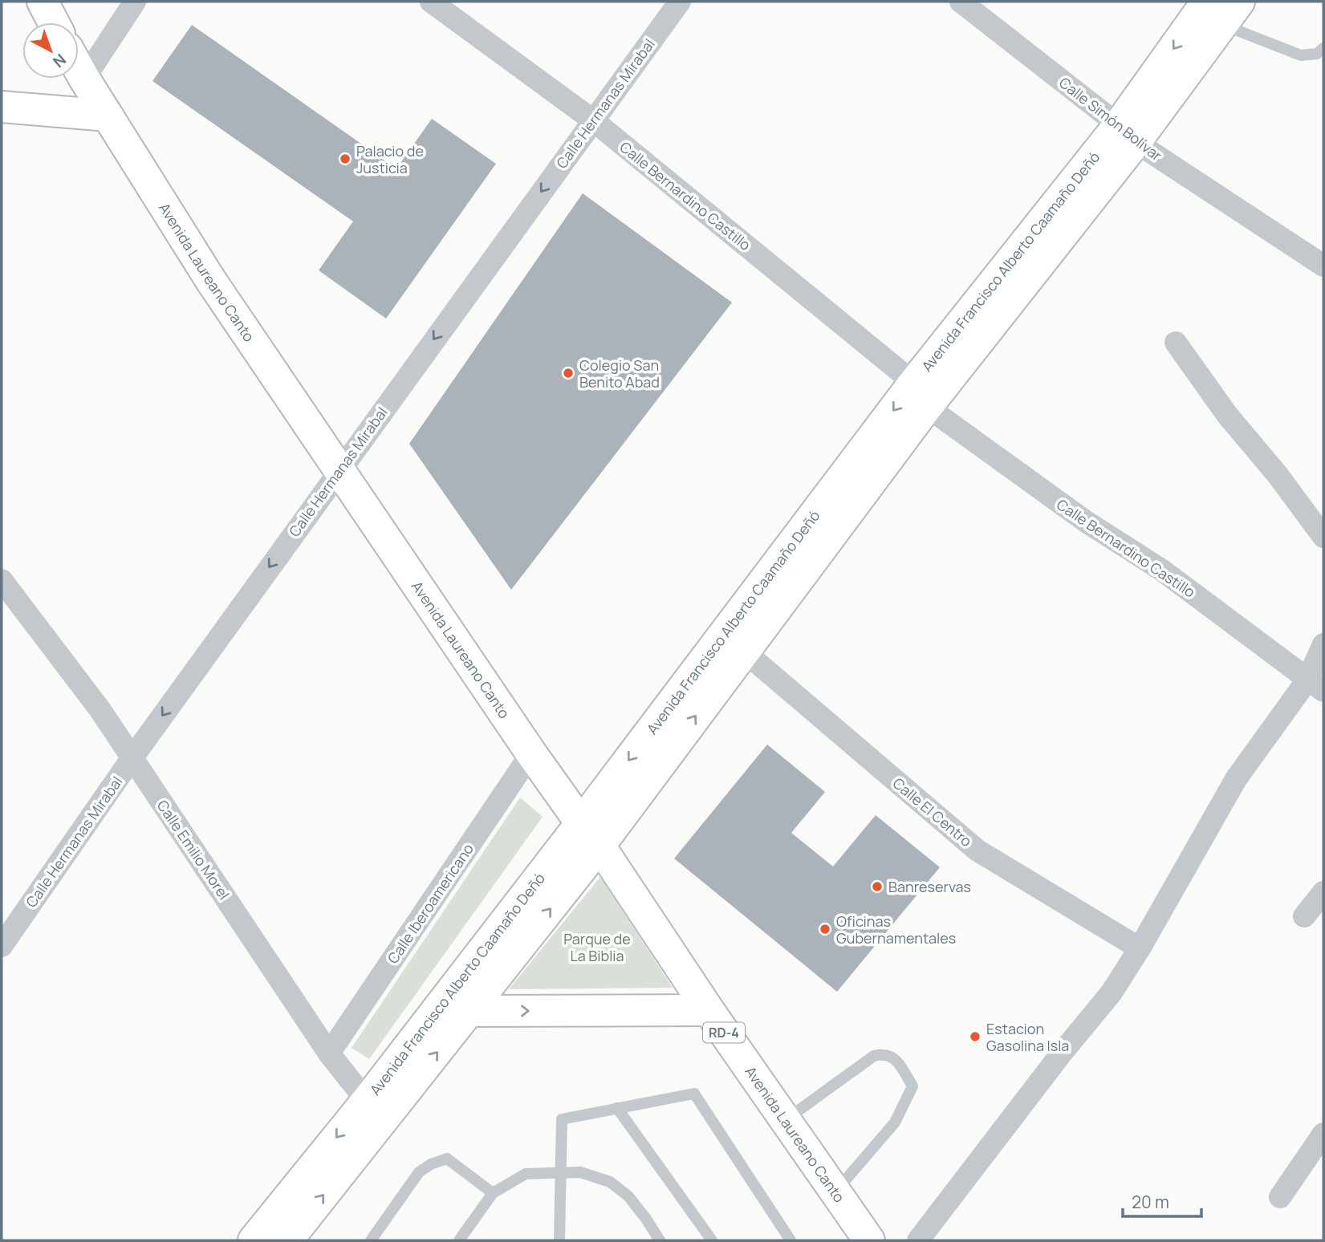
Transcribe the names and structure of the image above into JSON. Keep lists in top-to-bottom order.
{
  "streets": {
    "main road": ["Avenida Francisco Alberto Caamaño Deñó", "Avenida Laureano Canto", "RD-4"],
    "street": [
      "Calle Hermanas Mirabal",
      "Calle Simón Bolívar",
      "Calle Bernardino Castillo",
      "Calle El Centro",
      "Calle Emilio Morel",
      "Calle Iberoamericano"
    ]
  },
  "crossings": [
    ["Calle Hermanas Mirabal", "Calle Bernardino Castillo"],
    ["Calle Hermanas Mirabal", "Avenida Laureano Canto"],
    ["Calle Hermanas Mirabal", "Calle Emilio Morel"],
    ["Calle Simón Bolívar", "Avenida Francisco Alberto Caamaño Deñó"],
    ["Calle Bernardino Castillo", "Avenida Francisco Alberto Caamaño Deñó"],
    ["Avenida Francisco Alberto Caamaño Deñó", "Avenida Laureano Canto"],
    ["Avenida Francisco Alberto Caamaño Deñó", "Calle El Centro"],
    ["Avenida Francisco Alberto Caamaño Deñó", "Calle Emilio Morel"],
    ["Avenida Laureano Canto", "Calle Iberoamericano"],
    ["Calle Emilio Morel", "Calle Iberoamericano"]
  ],
  "one_way": ["Calle Hermanas Mirabal"],
  "parks": ["Parque de La Biblia"],
  "places": [
    "Palacio de Justicia",
    "Colegio San Benito Abad",
    "Banreservas",
    "Oficinas Gubernamentales",
    "Estacion Gasolina Isla"
  ],
  "scale_bar": "20 m",
  "north": "bottom right"
}
